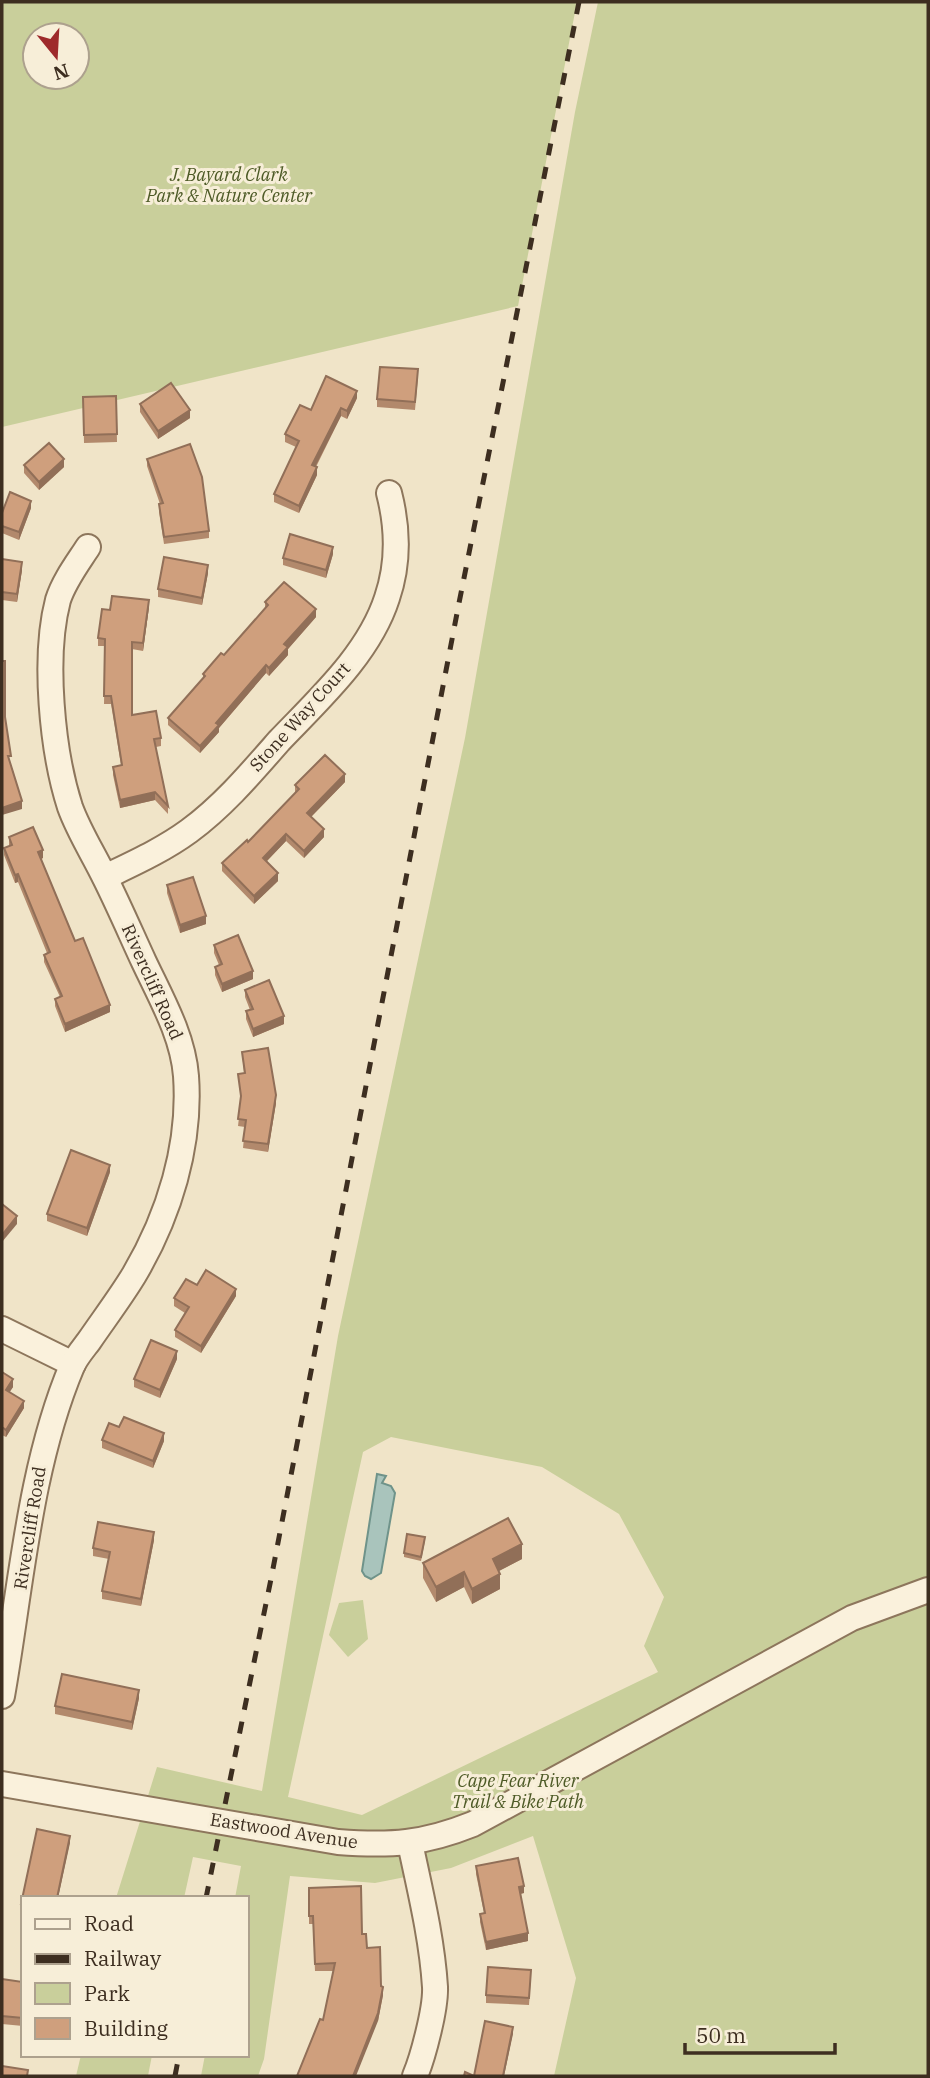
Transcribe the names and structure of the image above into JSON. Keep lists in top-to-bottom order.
{
  "streets": {
    "street": ["Stone Way Court", "Rivercliff Road", "Eastwood Avenue"]
  },
  "crossings": [
    ["Stone Way Court", "Rivercliff Road"]
  ],
  "parks": ["J. Bayard Clark Park & Nature Center", "Cape Fear River Trail & Bike Path"],
  "legend": [
    "Road",
    "Railway",
    "Park",
    "Building"
  ],
  "scale_bar": "50 m",
  "north": "bottom"
}
